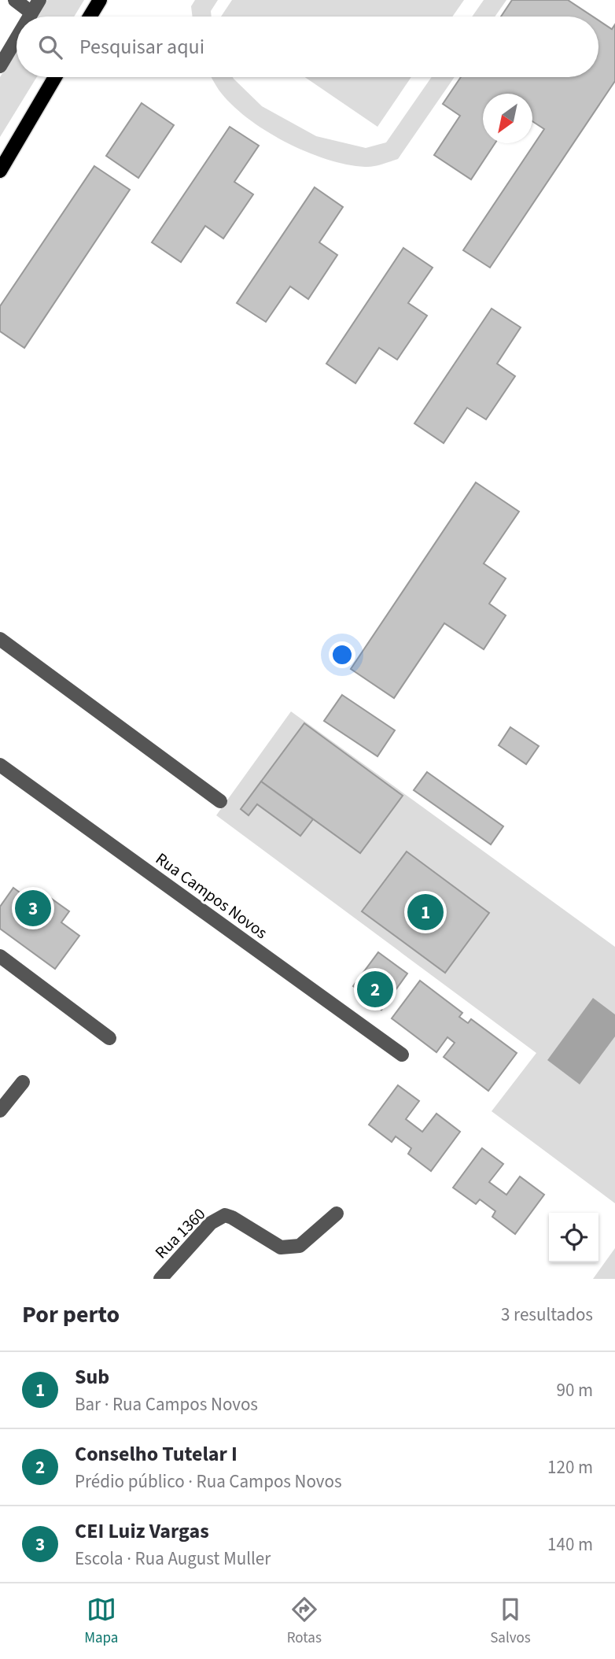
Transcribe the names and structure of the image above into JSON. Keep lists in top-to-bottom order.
{
  "streets": {
    "street": ["Rua Campos Novos", "Rua 1360"]
  },
  "north": "bottom left",
  "page": {
    "search": "Pesquisar aqui",
    "pins": ["3", "1", "2"],
    "heading": ["Por perto", "3 resultados"],
    "list": [
      {
        "mark": "1",
        "name": "Sub",
        "note": "Bar · Rua Campos Novos",
        "value": "90 m"
      },
      {
        "mark": "2",
        "name": "Conselho Tutelar I",
        "note": "Prédio público · Rua Campos Novos",
        "value": "120 m"
      },
      {
        "mark": "3",
        "name": "CEI Luiz Vargas",
        "note": "Escola · Rua August Muller",
        "value": "140 m"
      }
    ],
    "nav": ["Mapa", "Rotas", "Salvos"]
  }
}
